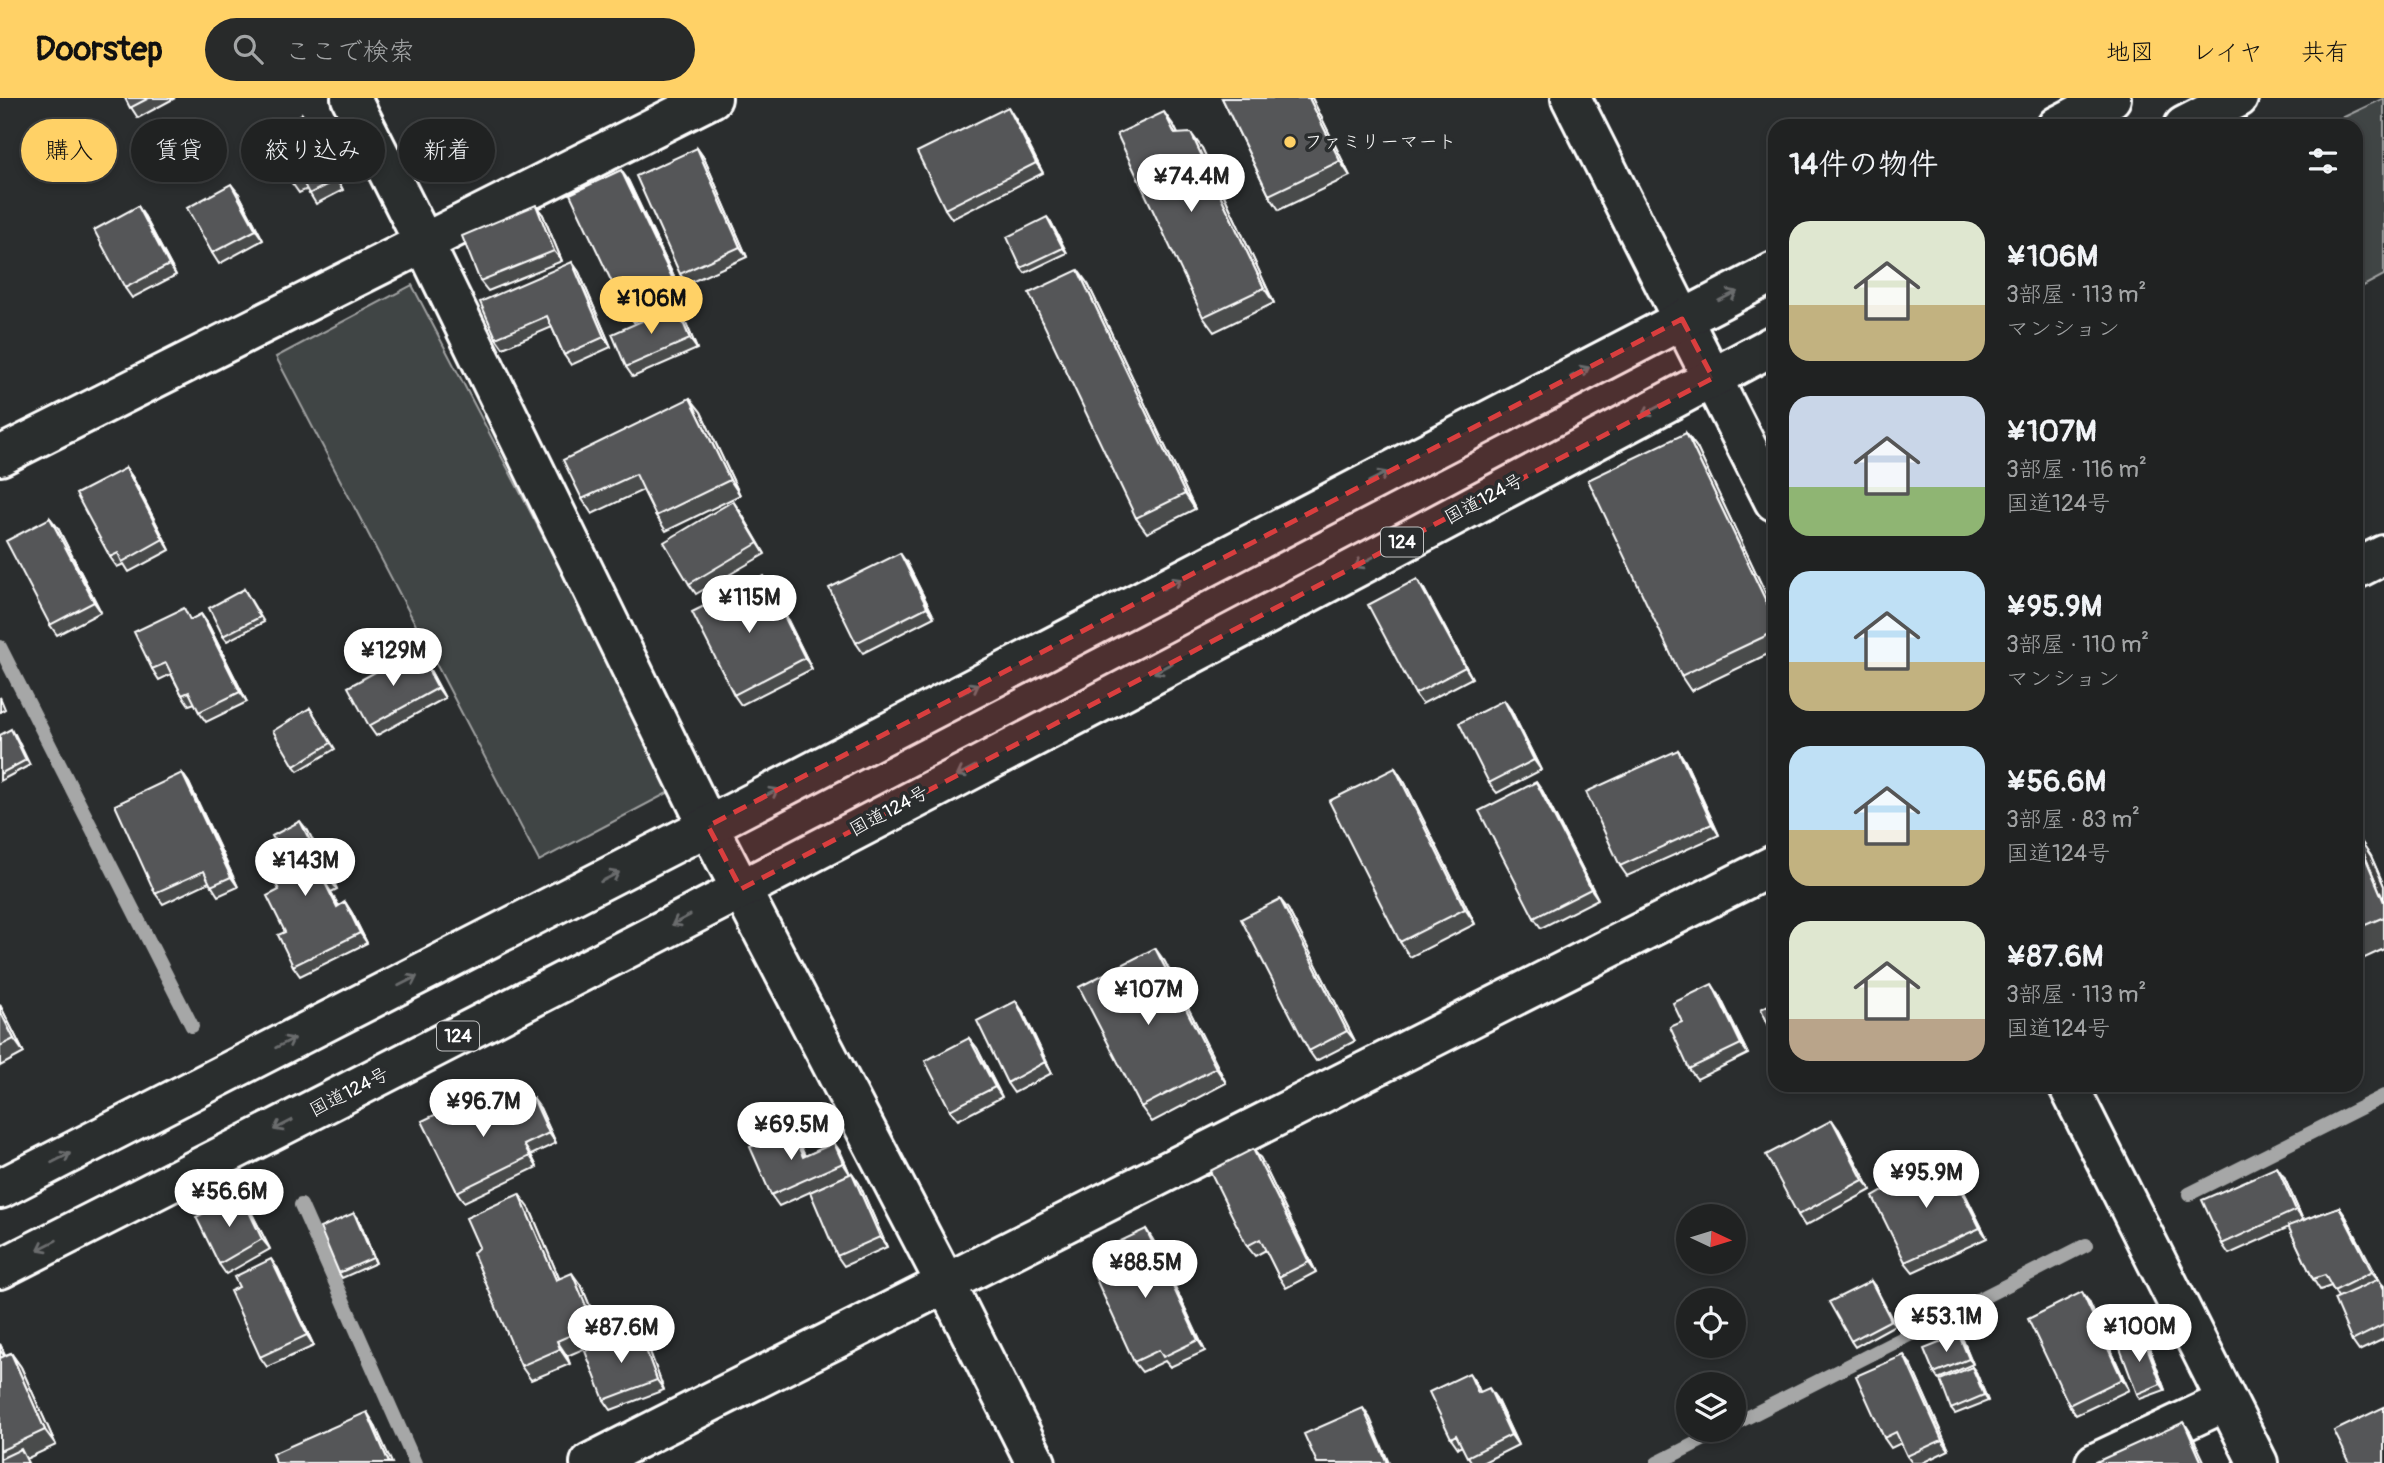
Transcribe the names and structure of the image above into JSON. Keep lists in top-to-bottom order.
{
  "streets": {
    "main road": ["国道124号", "124"]
  },
  "places": ["ファミリーマート"],
  "north": "right",
  "page": {
    "header": "Doorstep",
    "search": "ここで検索",
    "nav": ["地図", "レイヤ", "共有"],
    "chip": [
      "購入",
      "賃貸",
      "絞り込み",
      "新着"
    ],
    "heading": "14件の物件",
    "price": [
      "¥74.4M",
      "¥106M",
      "¥115M",
      "¥129M",
      "¥143M",
      "¥107M",
      "¥96.7M",
      "¥69.5M",
      "¥95.9M",
      "¥56.6M",
      "¥88.5M",
      "¥53.1M",
      "¥100M",
      "¥87.6M"
    ],
    "list": [
      {
        "name": "¥106M",
        "note": "3部屋 · 113 m² · マンション"
      },
      {
        "name": "¥107M",
        "note": "3部屋 · 116 m² · 国道124号"
      },
      {
        "name": "¥95.9M",
        "note": "3部屋 · 110 m² · マンション"
      },
      {
        "name": "¥56.6M",
        "note": "3部屋 · 83 m² · 国道124号"
      },
      {
        "name": "¥87.6M",
        "note": "3部屋 · 113 m² · 国道124号"
      }
    ]
  }
}
